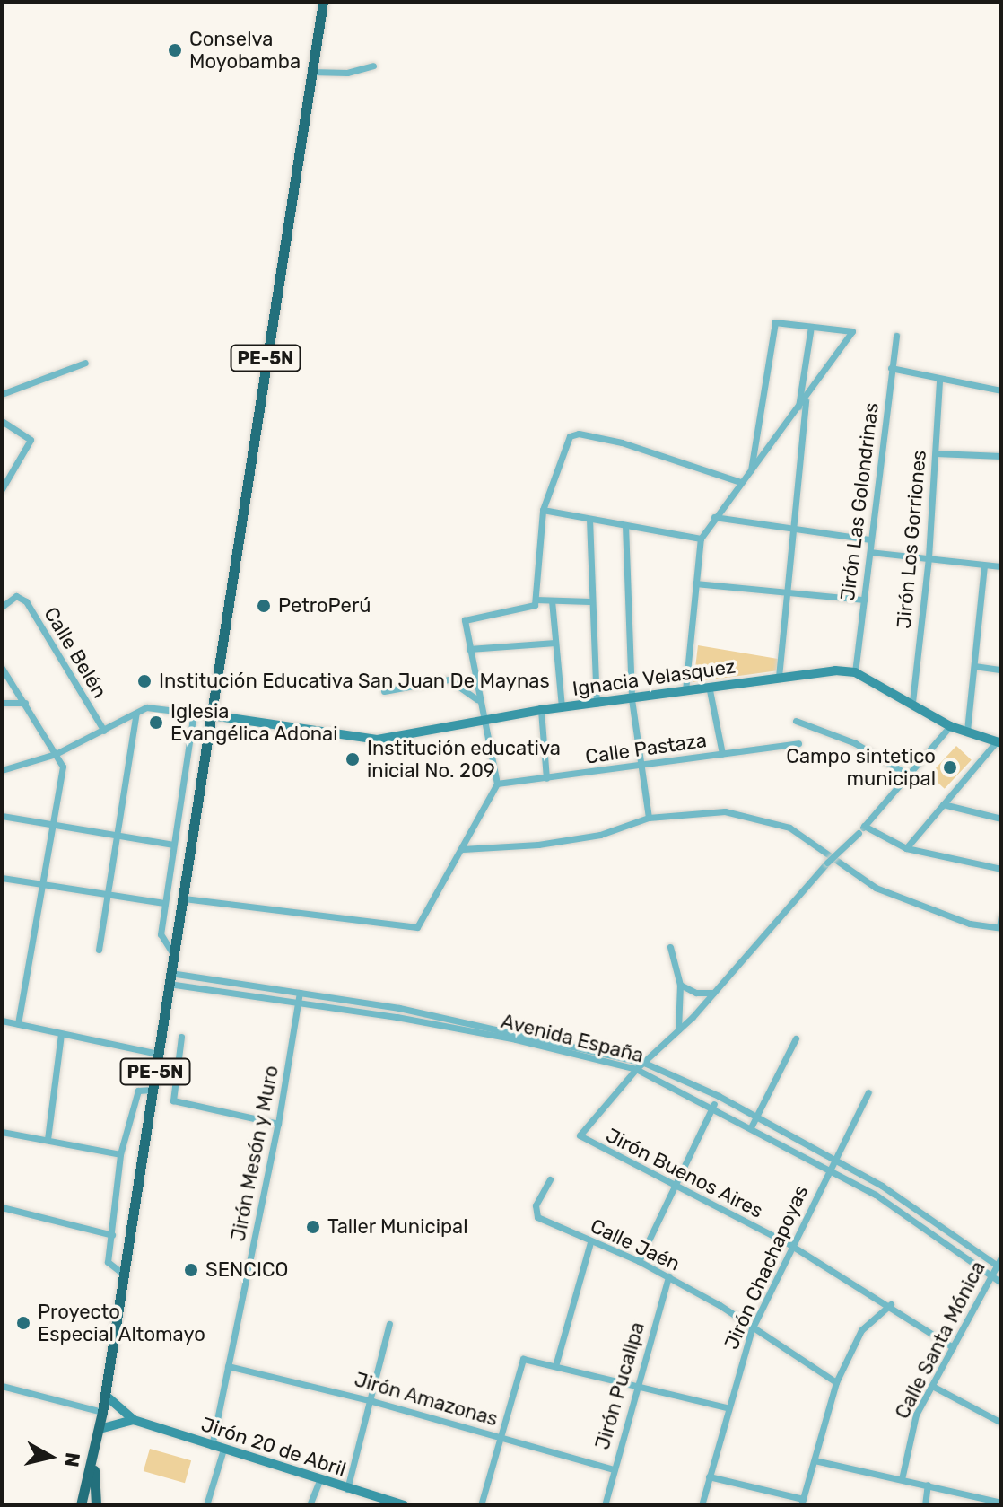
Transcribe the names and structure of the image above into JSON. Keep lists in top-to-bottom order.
{
  "streets": {
    "highway": ["PE-5N"],
    "main road": ["Ignacia Velasquez", "Jirón 20 de Abril"],
    "street": [
      "Jirón Las Golondrinas",
      "Jirón Los Gorriones",
      "Calle Belén",
      "Calle Pastaza",
      "Avenida España",
      "Jirón Mesón y Muro",
      "Jirón Buenos Aires",
      "Calle Jaén",
      "Jirón Chachapoyas",
      "Calle Santa Mónica",
      "Jirón Pucallpa",
      "Jirón Amazonas"
    ]
  },
  "crossings": [
    ["PE-5N", "Ignacia Velasquez"],
    ["PE-5N", "Avenida España"],
    ["Jirón Las Golondrinas", "Ignacia Velasquez"],
    ["Avenida España", "Jirón Mesón y Muro"],
    ["Avenida España", "Jirón Buenos Aires"],
    ["Avenida España", "Jirón Chachapoyas"],
    ["Avenida España", "Calle Santa Mónica"],
    ["Jirón Mesón y Muro", "Jirón Amazonas"],
    ["Jirón Mesón y Muro", "Jirón 20 de Abril"],
    ["Jirón Buenos Aires", "Jirón Chachapoyas"],
    ["Jirón Buenos Aires", "Calle Santa Mónica"],
    ["Calle Jaén", "Jirón Chachapoyas"],
    ["Calle Jaén", "Jirón Pucallpa"],
    ["Jirón Pucallpa", "Jirón Amazonas"]
  ],
  "places": [
    "Conselva Moyobamba",
    "PetroPerú",
    "Institución Educativa San Juan De Maynas",
    "Iglesia Evangélica Adonai",
    "Institución educativa inicial No. 209",
    "Campo sintetico municipal",
    "Taller Municipal",
    "SENCICO",
    "Proyecto Especial Altomayo"
  ],
  "north": "right"
}
